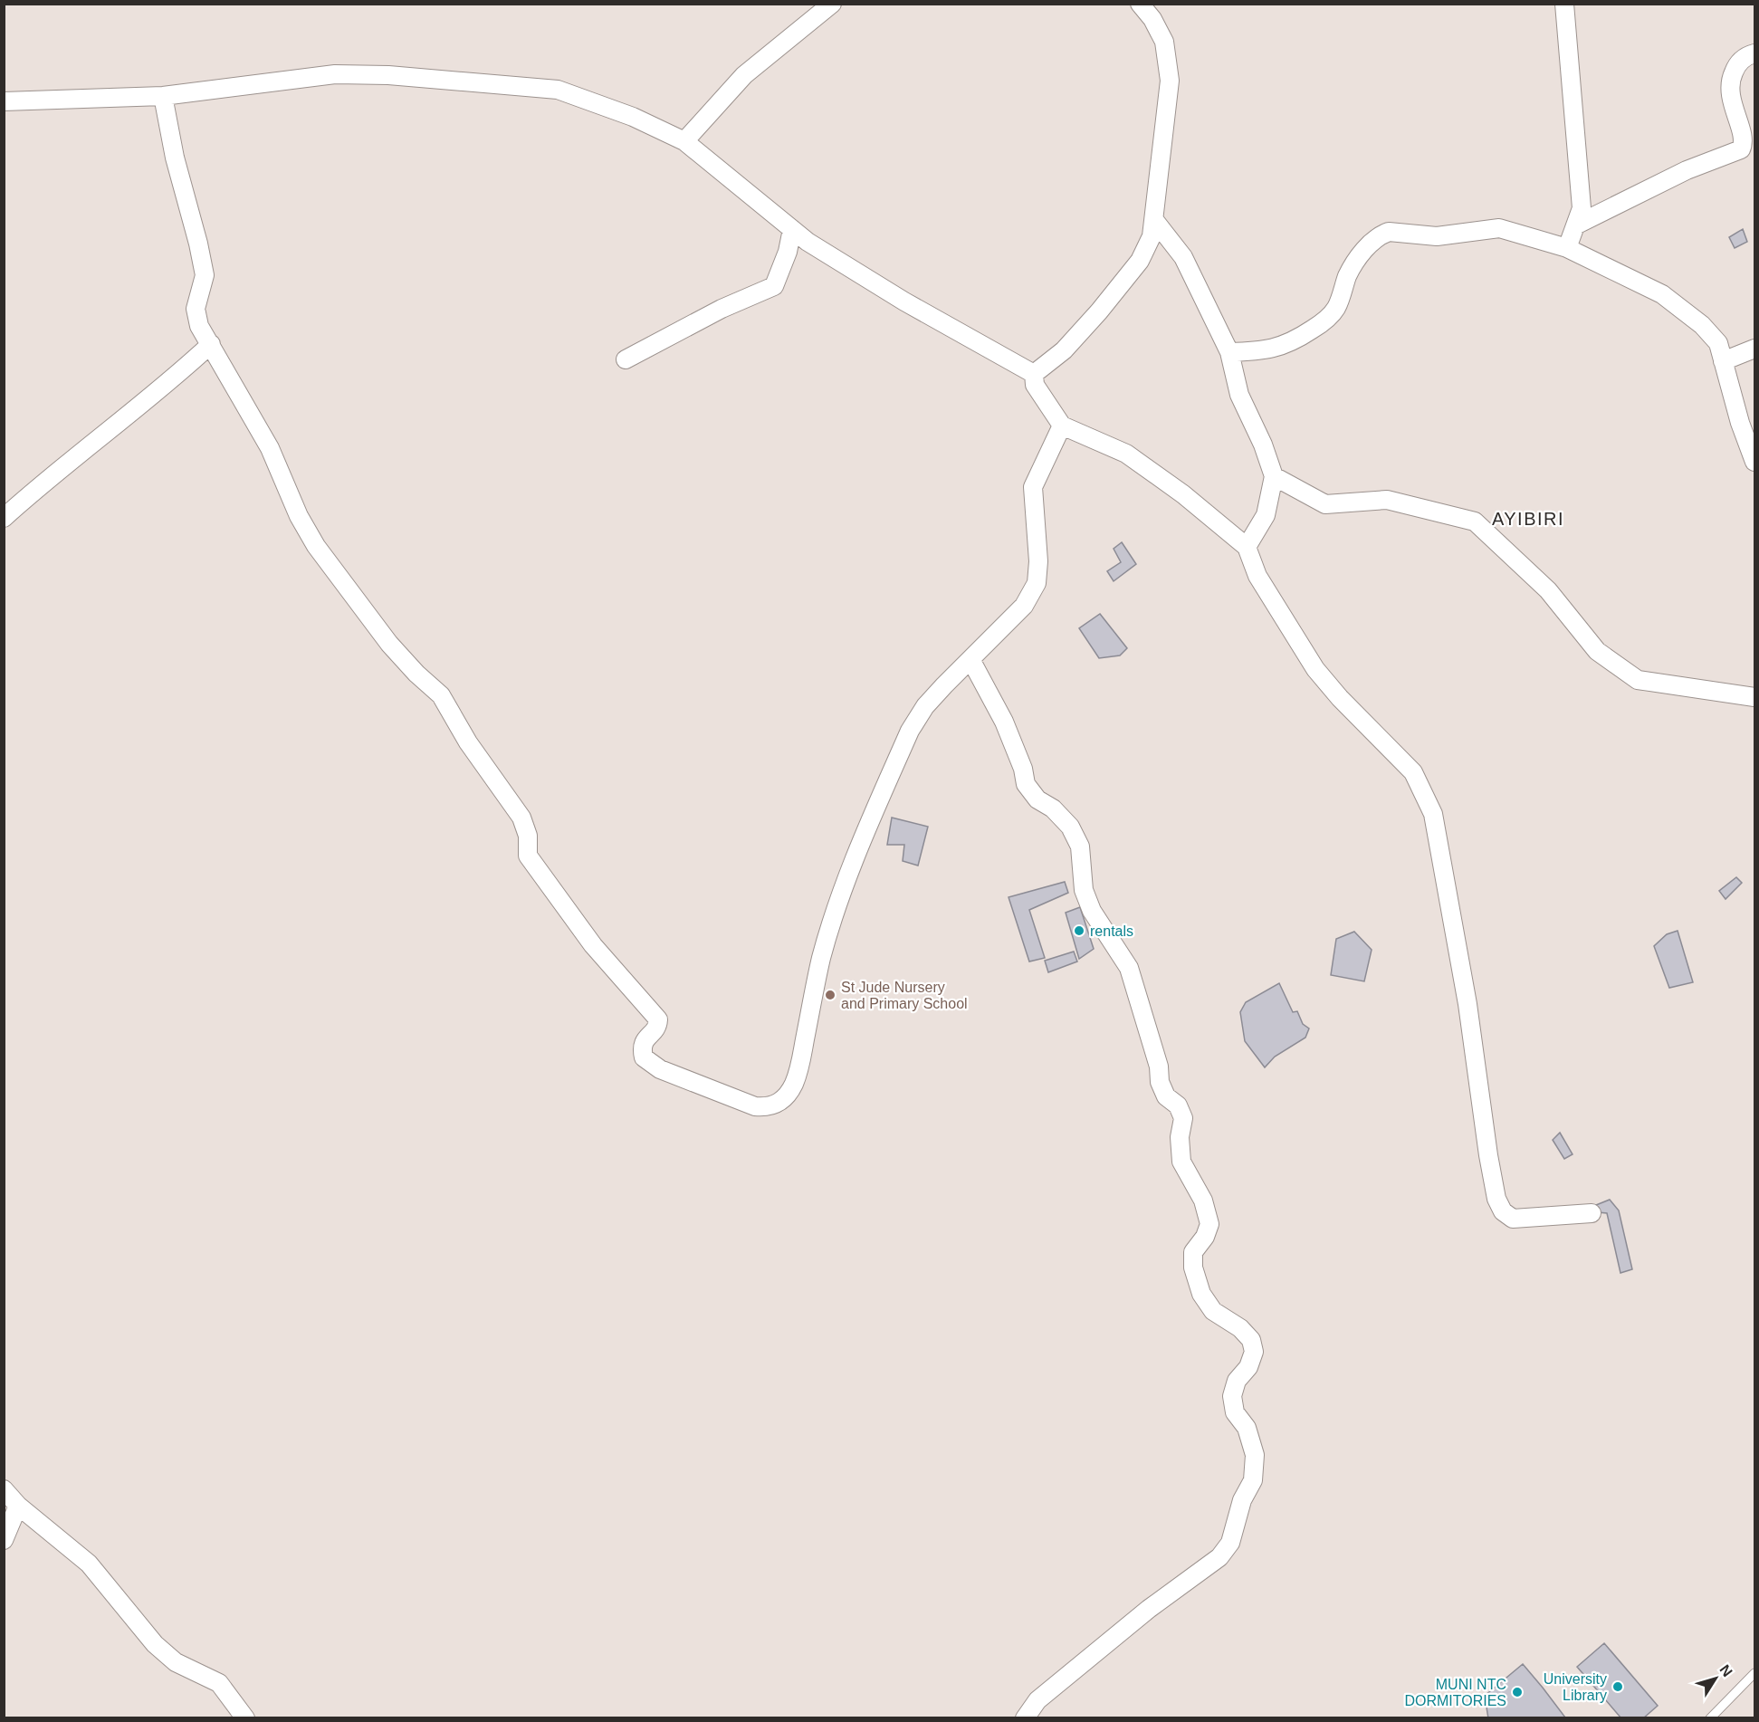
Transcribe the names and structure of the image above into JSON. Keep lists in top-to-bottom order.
{
  "districts": ["AYIBIRI"],
  "places": [
    "rentals",
    "St Jude Nursery and Primary School",
    "University Library",
    "MUNI NTC DORMITORIES"
  ],
  "north": "top right"
}
